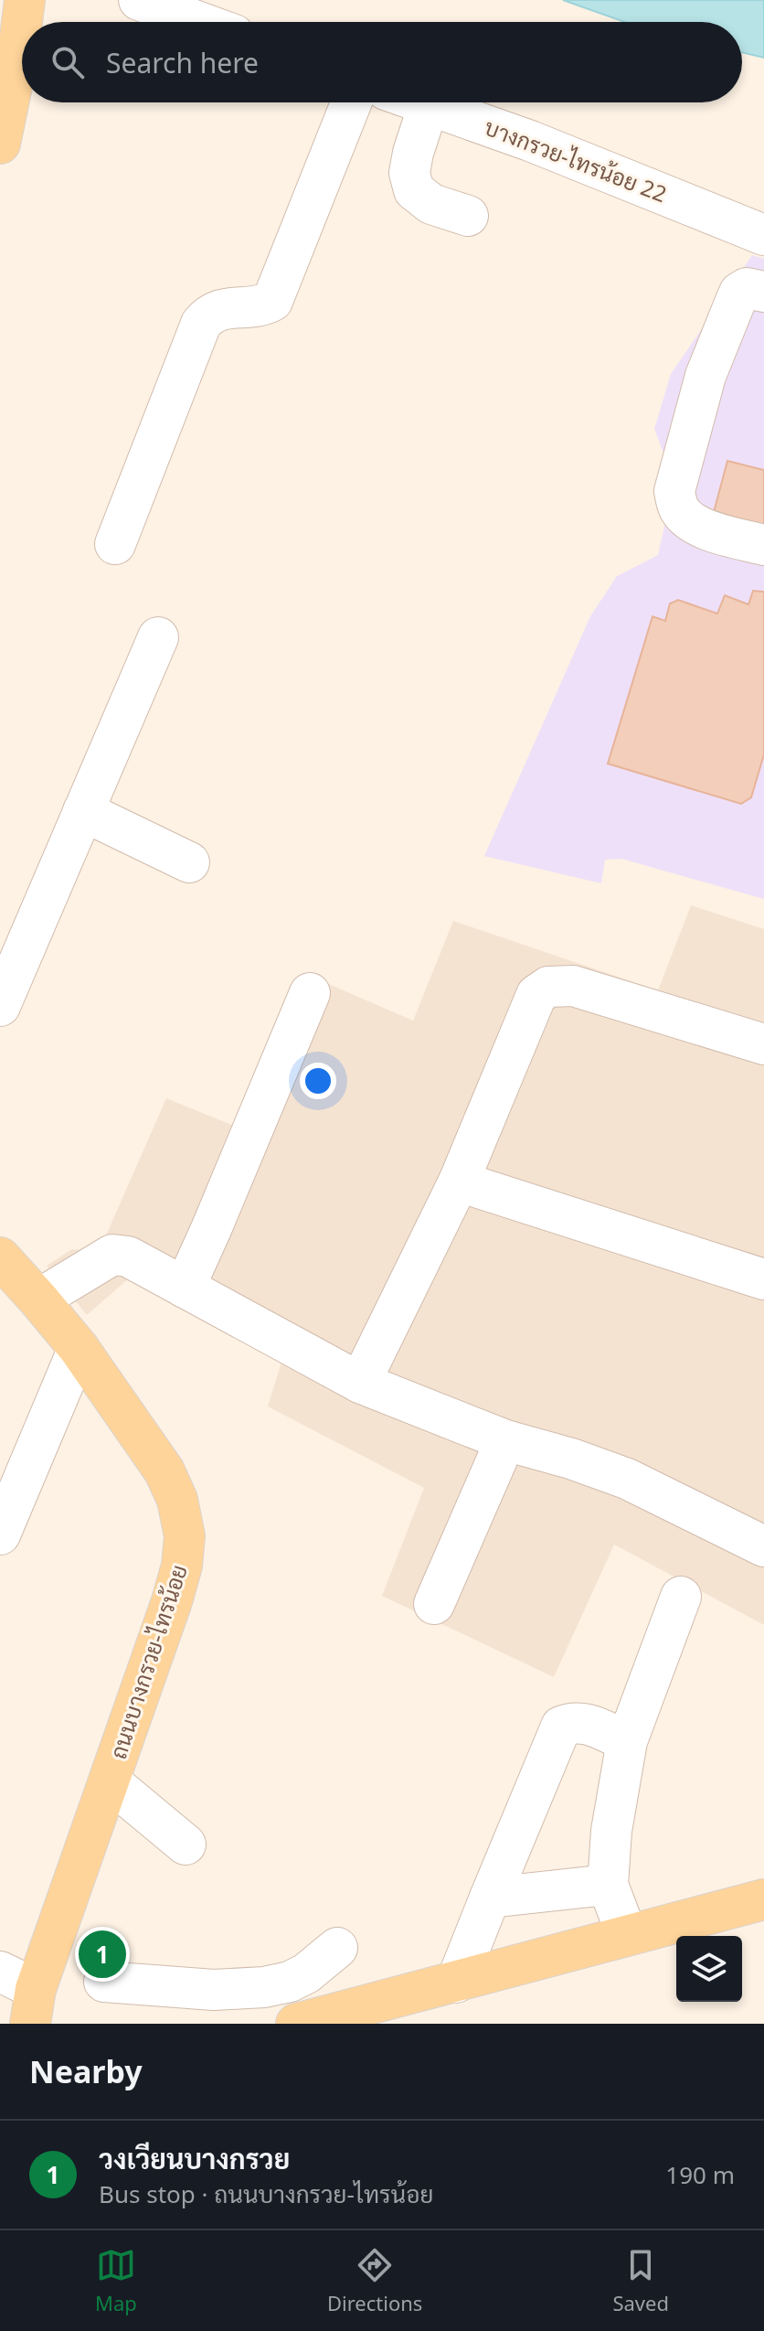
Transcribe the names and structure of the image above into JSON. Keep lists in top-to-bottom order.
{
  "streets": {
    "main road": ["ถนนบางกรวย-ไทรน้อย"],
    "street": ["บางกรวย-ไทรน้อย 22"]
  },
  "page": {
    "search": "Search here",
    "pins": "1",
    "heading": "Nearby",
    "list": [
      {
        "mark": "1",
        "name": "วงเวียนบางกรวย",
        "note": "Bus stop · ถนนบางกรวย-ไทรน้อย",
        "value": "190 m"
      }
    ],
    "nav": ["Map", "Directions", "Saved"]
  }
}
